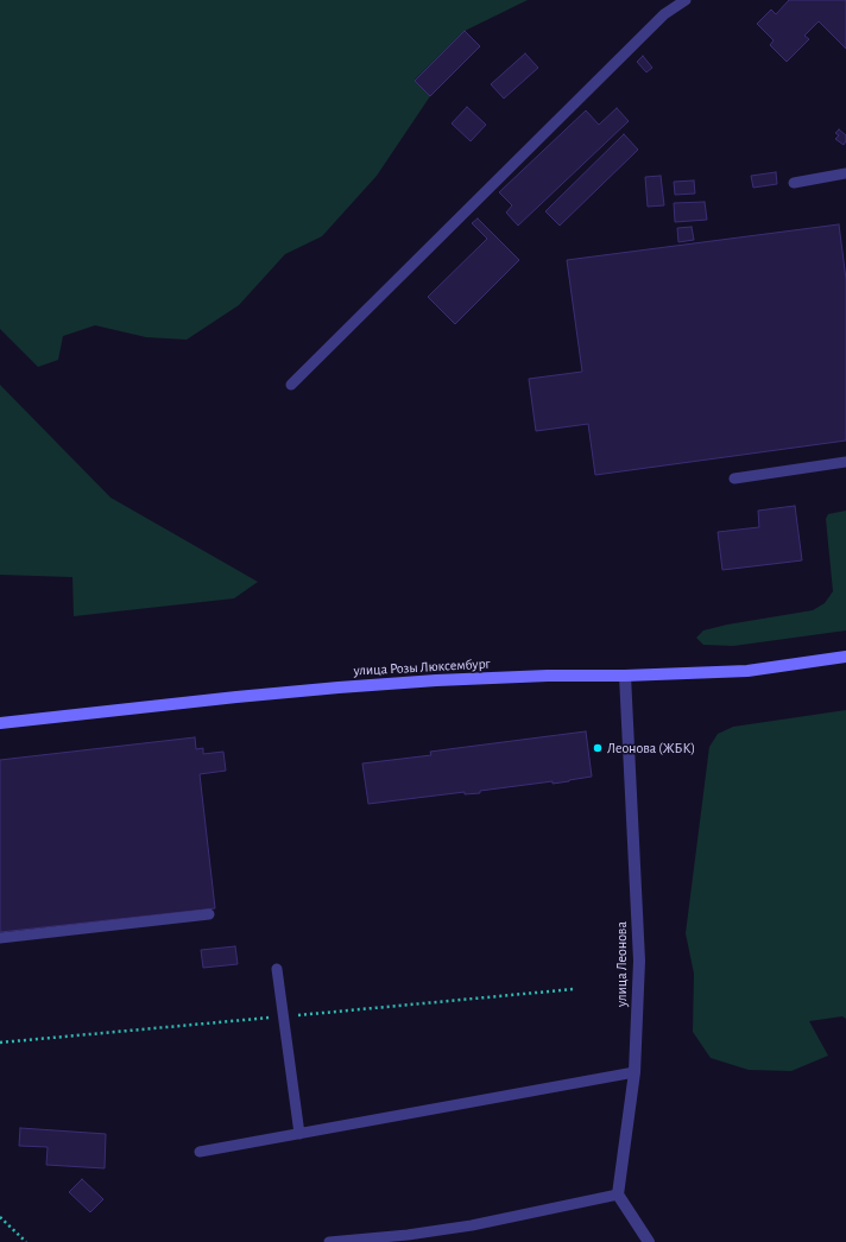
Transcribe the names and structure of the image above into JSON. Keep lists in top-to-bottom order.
{
  "streets": {
    "street": ["улица Розы Люксембург", "улица Леонова"]
  },
  "crossings": [
    ["улица Розы Люксембург", "улица Леонова"]
  ],
  "places": ["Леонова (ЖБК)"]
}
